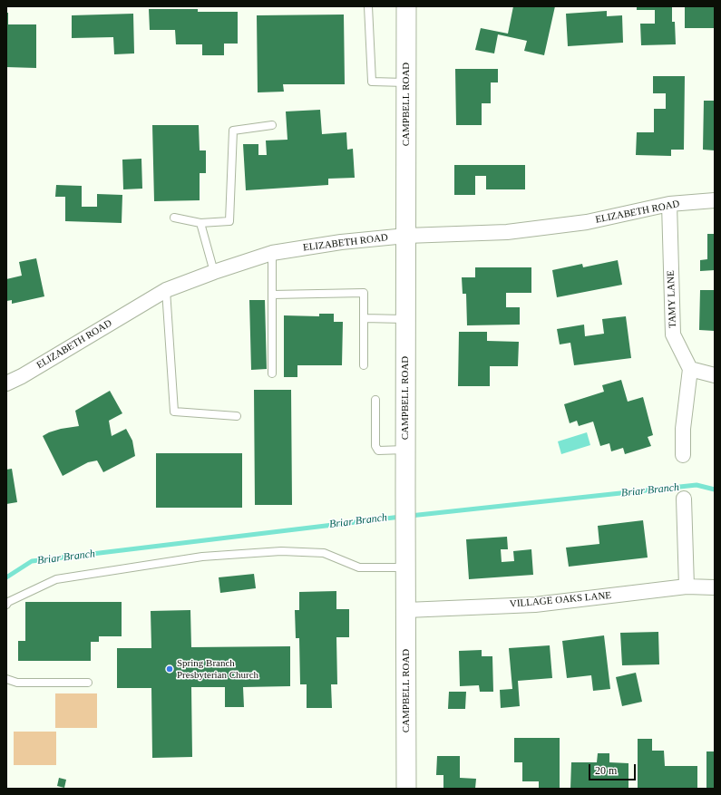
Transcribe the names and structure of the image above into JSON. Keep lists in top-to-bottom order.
{
  "streets": {
    "street": [
      "CAMPBELL ROAD",
      "ELIZABETH ROAD",
      "TAMY LANE",
      "VILLAGE OAKS LANE"
    ]
  },
  "crossings": [
    ["CAMPBELL ROAD", "ELIZABETH ROAD"],
    ["CAMPBELL ROAD", "VILLAGE OAKS LANE"],
    ["ELIZABETH ROAD", "TAMY LANE"]
  ],
  "water": ["Briar Branch"],
  "places": ["Spring Branch Presbyterian Church"],
  "scale_bar": "20 m"
}
